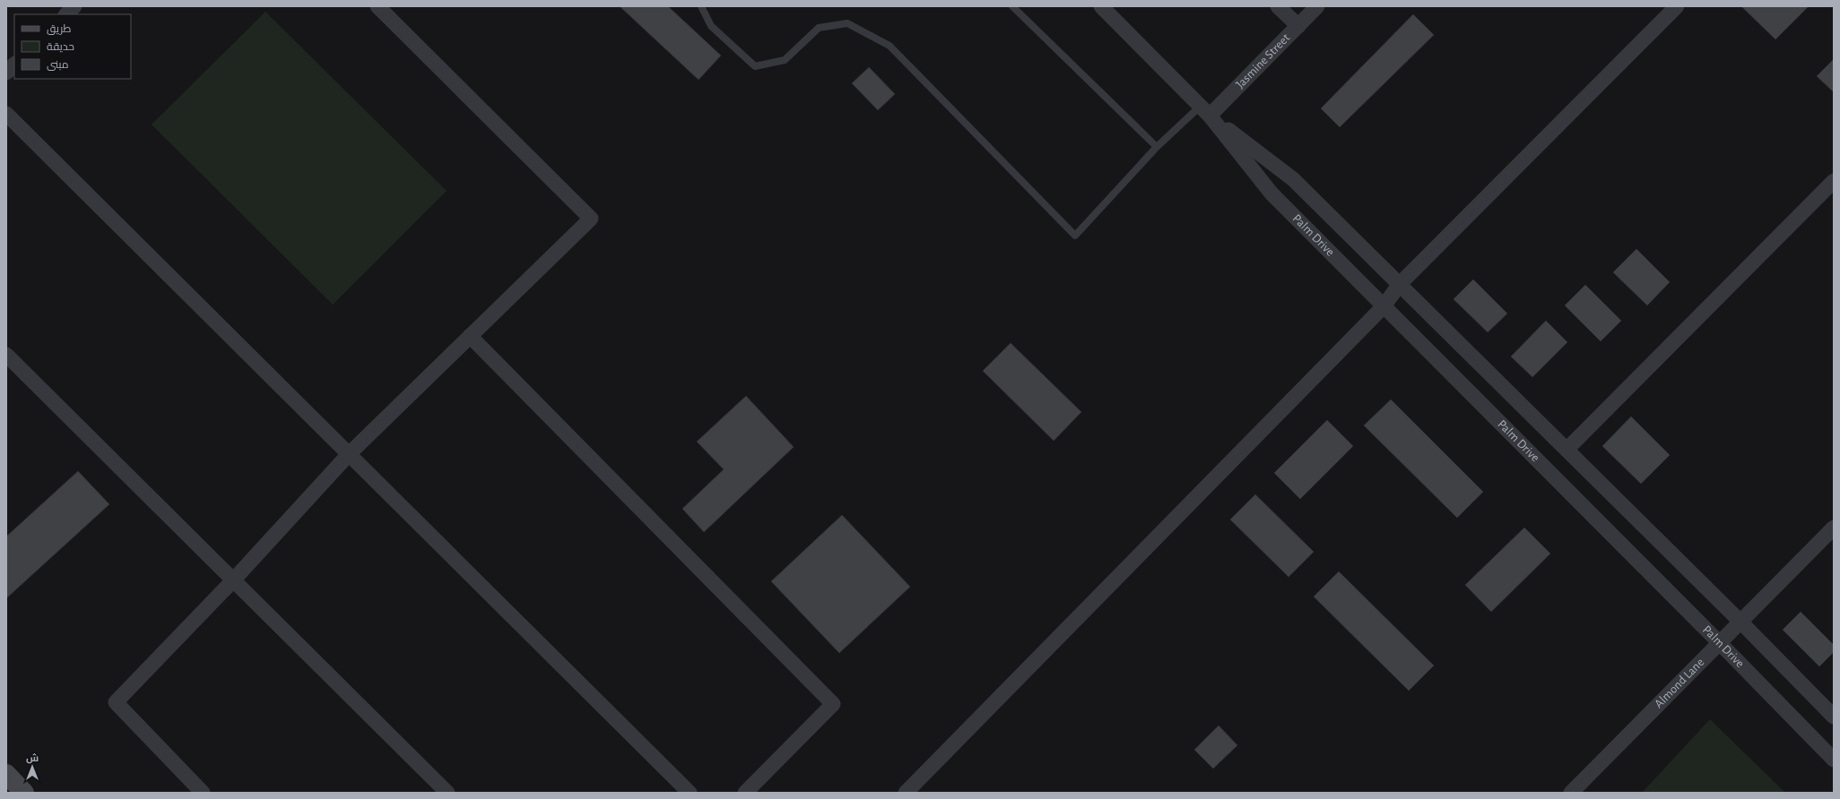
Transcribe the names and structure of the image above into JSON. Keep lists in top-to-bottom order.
{
  "streets": {
    "street": ["Jasmine Street", "Palm Drive", "Almond Lane"]
  },
  "crossings": [
    ["Jasmine Street", "Palm Drive"],
    ["Palm Drive", "Almond Lane"]
  ],
  "legend": ["طريق", "حديقة", "مبنى"],
  "north": "top"
}
